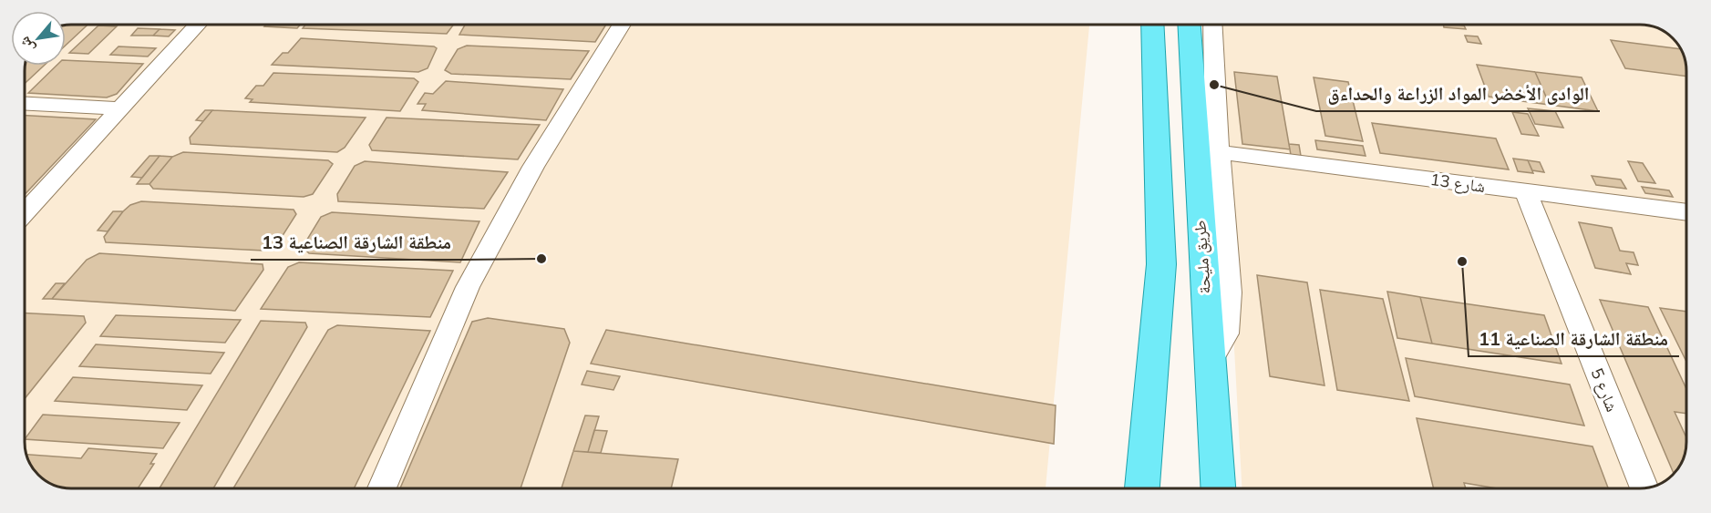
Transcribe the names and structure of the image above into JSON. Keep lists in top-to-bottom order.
{
  "streets": {
    "main road": ["طريق مليحة"],
    "street": ["شارع 13", "شارع 5"]
  },
  "crossings": [
    ["شارع 13", "شارع 5"]
  ],
  "places": ["الوادى الأخضر المواد الزراعة والحداءق", "منطقة الشارقة الصناعية 13", "منطقة الشارقة الصناعية 11"],
  "north": "bottom left"
}
